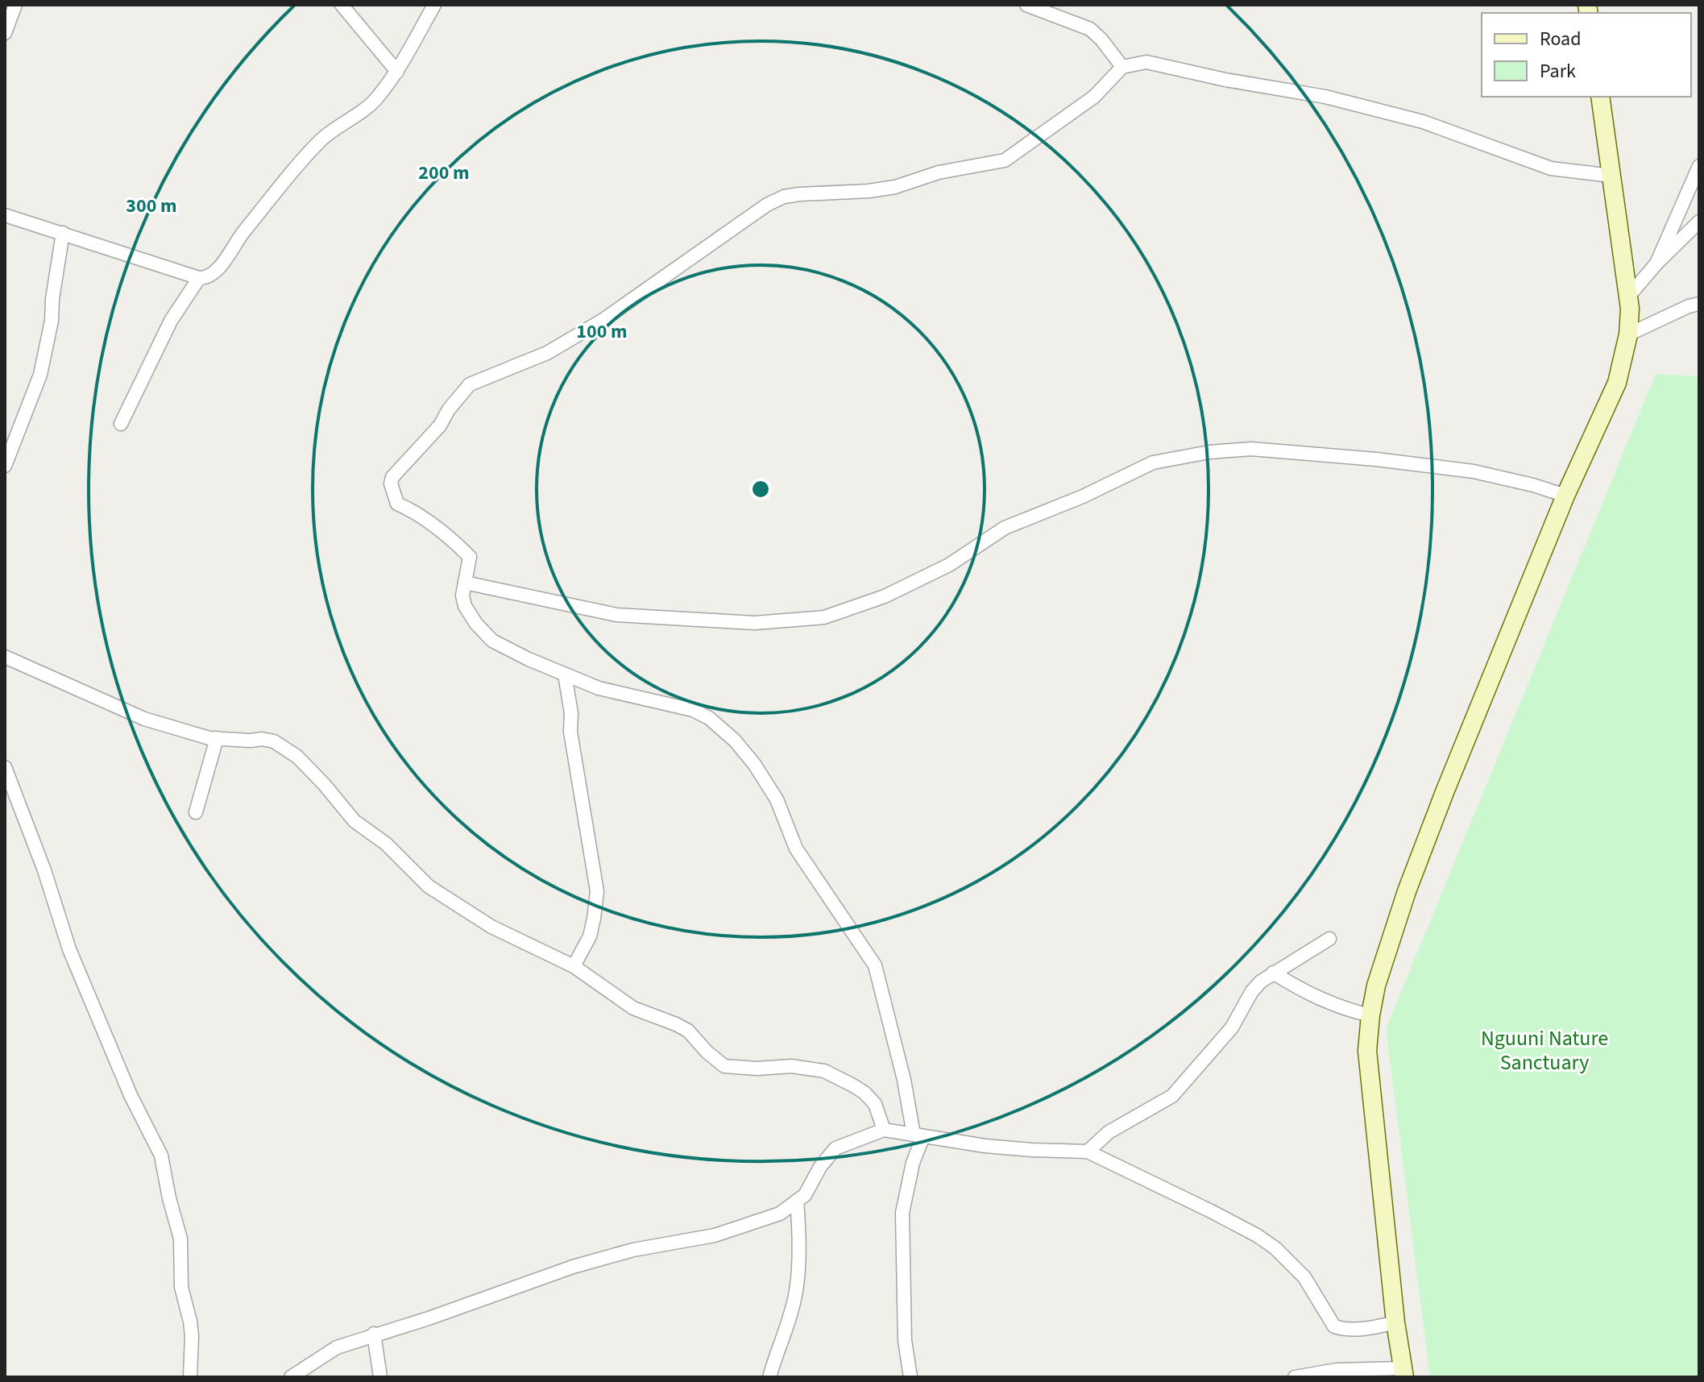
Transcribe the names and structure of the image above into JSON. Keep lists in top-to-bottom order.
{
  "parks": ["Nguuni Nature Sanctuary"],
  "legend": ["Road", "Park"],
  "rings": ["200 m", "300 m", "100 m"]
}
